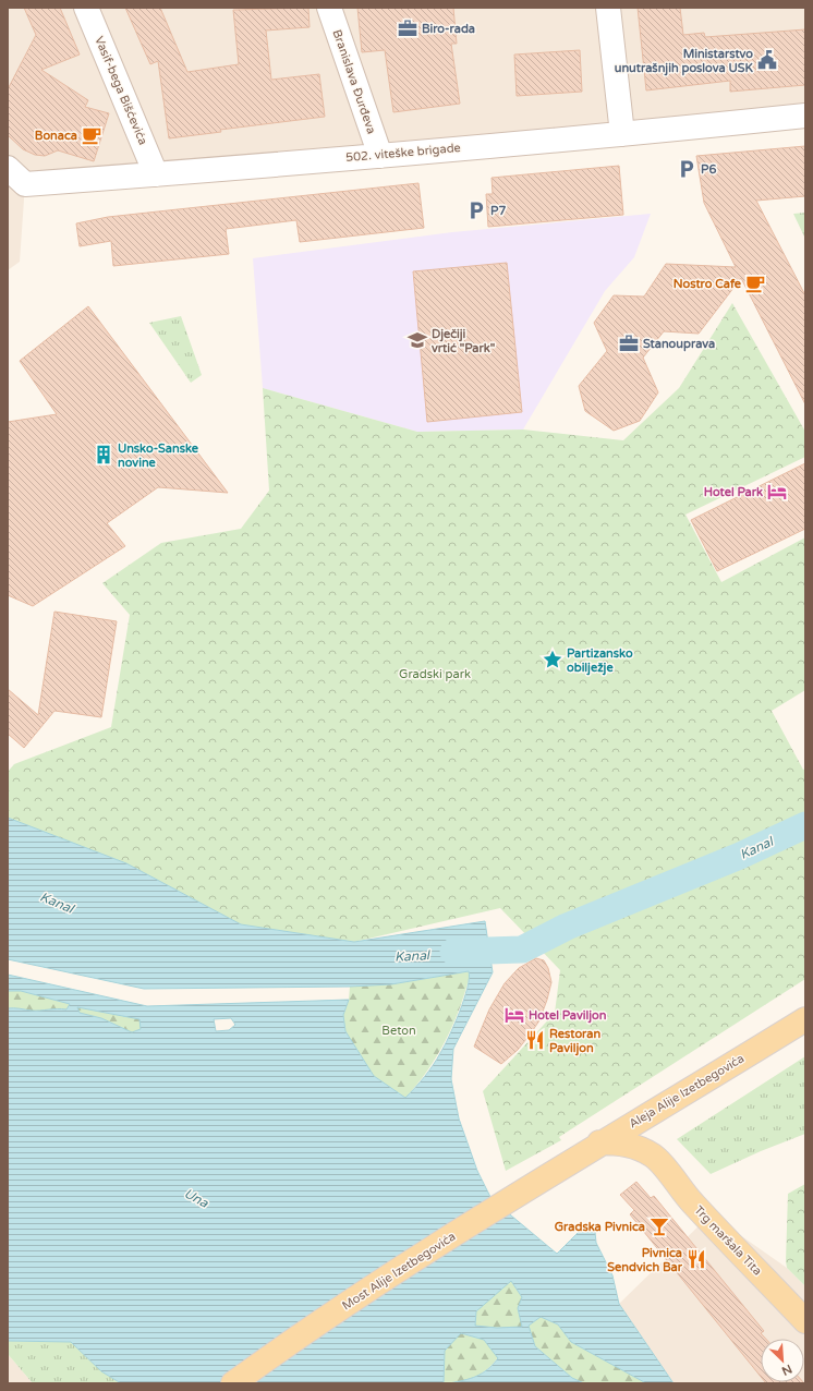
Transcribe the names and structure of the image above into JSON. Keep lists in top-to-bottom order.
{
  "streets": {
    "main road": ["Aleja Alije Izetbegovića", "Trg maršala Tita", "Most Alije Izetbegovića"],
    "street": ["Branislava Đurđeva", "Vasif-bega Bišćevića", "502. viteške brigade"]
  },
  "crossings": [
    ["Branislava Đurđeva", "502. viteške brigade"],
    ["Vasif-bega Bišćevića", "502. viteške brigade"],
    ["Aleja Alije Izetbegovića", "Trg maršala Tita"],
    ["Aleja Alije Izetbegovića", "Most Alije Izetbegovića"]
  ],
  "water": ["Kanal", "Una"],
  "parks": ["Gradski park", "Beton"],
  "places": {
    "office": ["Biro-rada", "Stanouprava"],
    "public building": ["Ministarstvo unutrašnjih poslova USK"],
    "cafe": ["Bonaca", "Nostro Cafe"],
    "parking": ["P6", "P7"],
    "school or university": ["Dječiji vrtić \"Park\""],
    "building": ["Unsko-Sanske novine"],
    "hotel": ["Hotel Park", "Hotel Paviljon"],
    "place": ["Partizansko obilježje"],
    "restaurant": ["Restoran Paviljon", "Pivnica Sendvich Bar"],
    "bar": ["Gradska Pivnica"]
  },
  "north": "bottom right"
}
